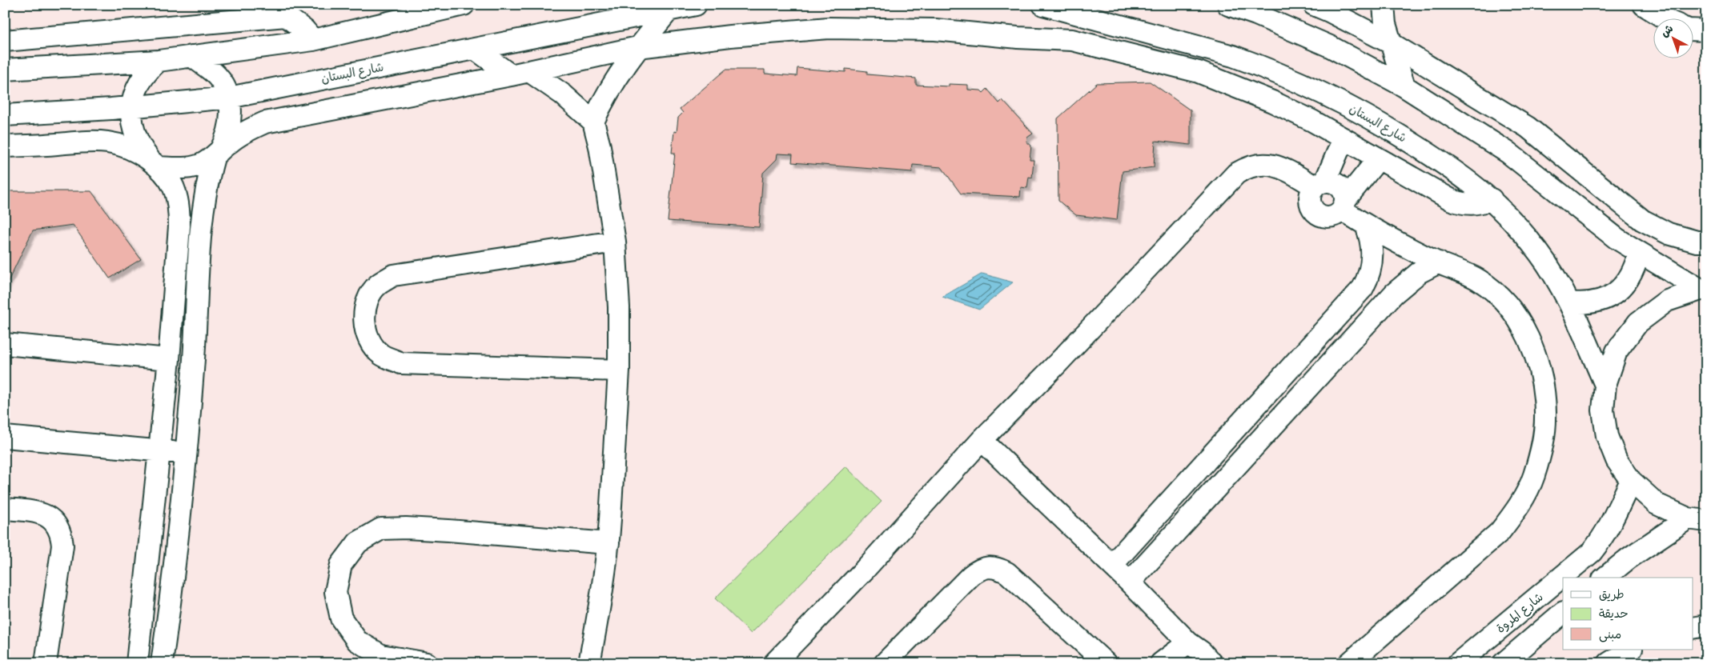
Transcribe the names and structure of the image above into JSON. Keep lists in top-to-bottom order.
{
  "streets": {
    "street": ["شارع البستان", "شارع المروة"]
  },
  "legend": ["طريق", "حديقة", "مبنى"],
  "north": "top left"
}
